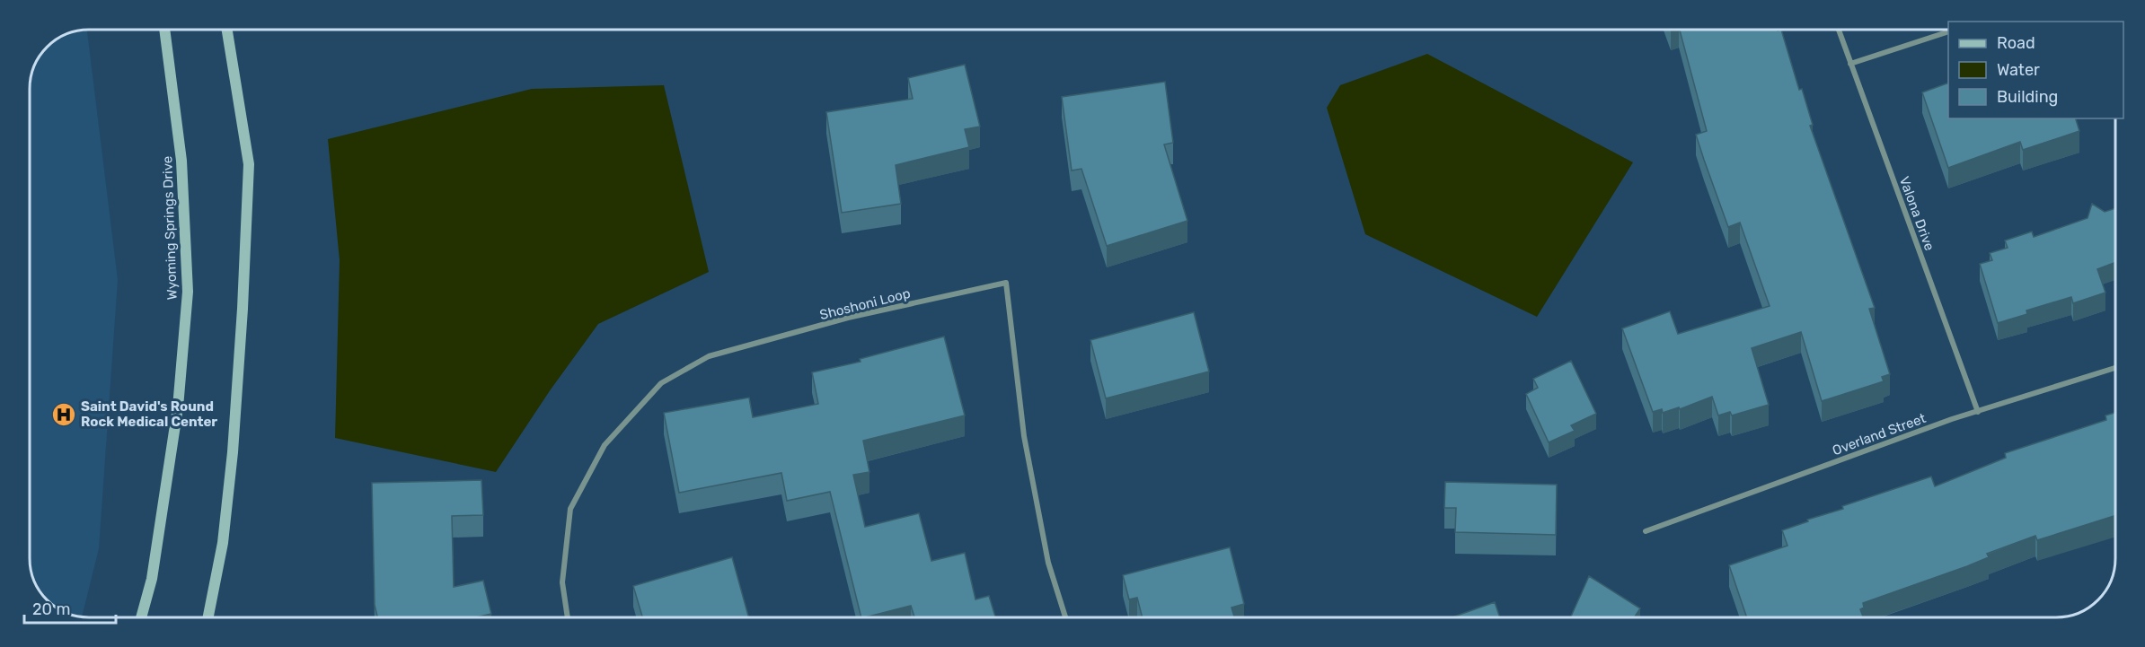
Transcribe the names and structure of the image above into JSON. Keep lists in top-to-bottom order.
{
  "streets": {
    "street": [
      "Valona Drive",
      "Wyoming Springs Drive",
      "Shoshoni Loop",
      "Overland Street"
    ]
  },
  "crossings": [
    ["Valona Drive", "Overland Street"]
  ],
  "places": {
    "hospital": ["Saint David's Round Rock Medical Center"]
  },
  "legend": ["Road", "Water", "Building"],
  "scale_bar": "20 m"
}
